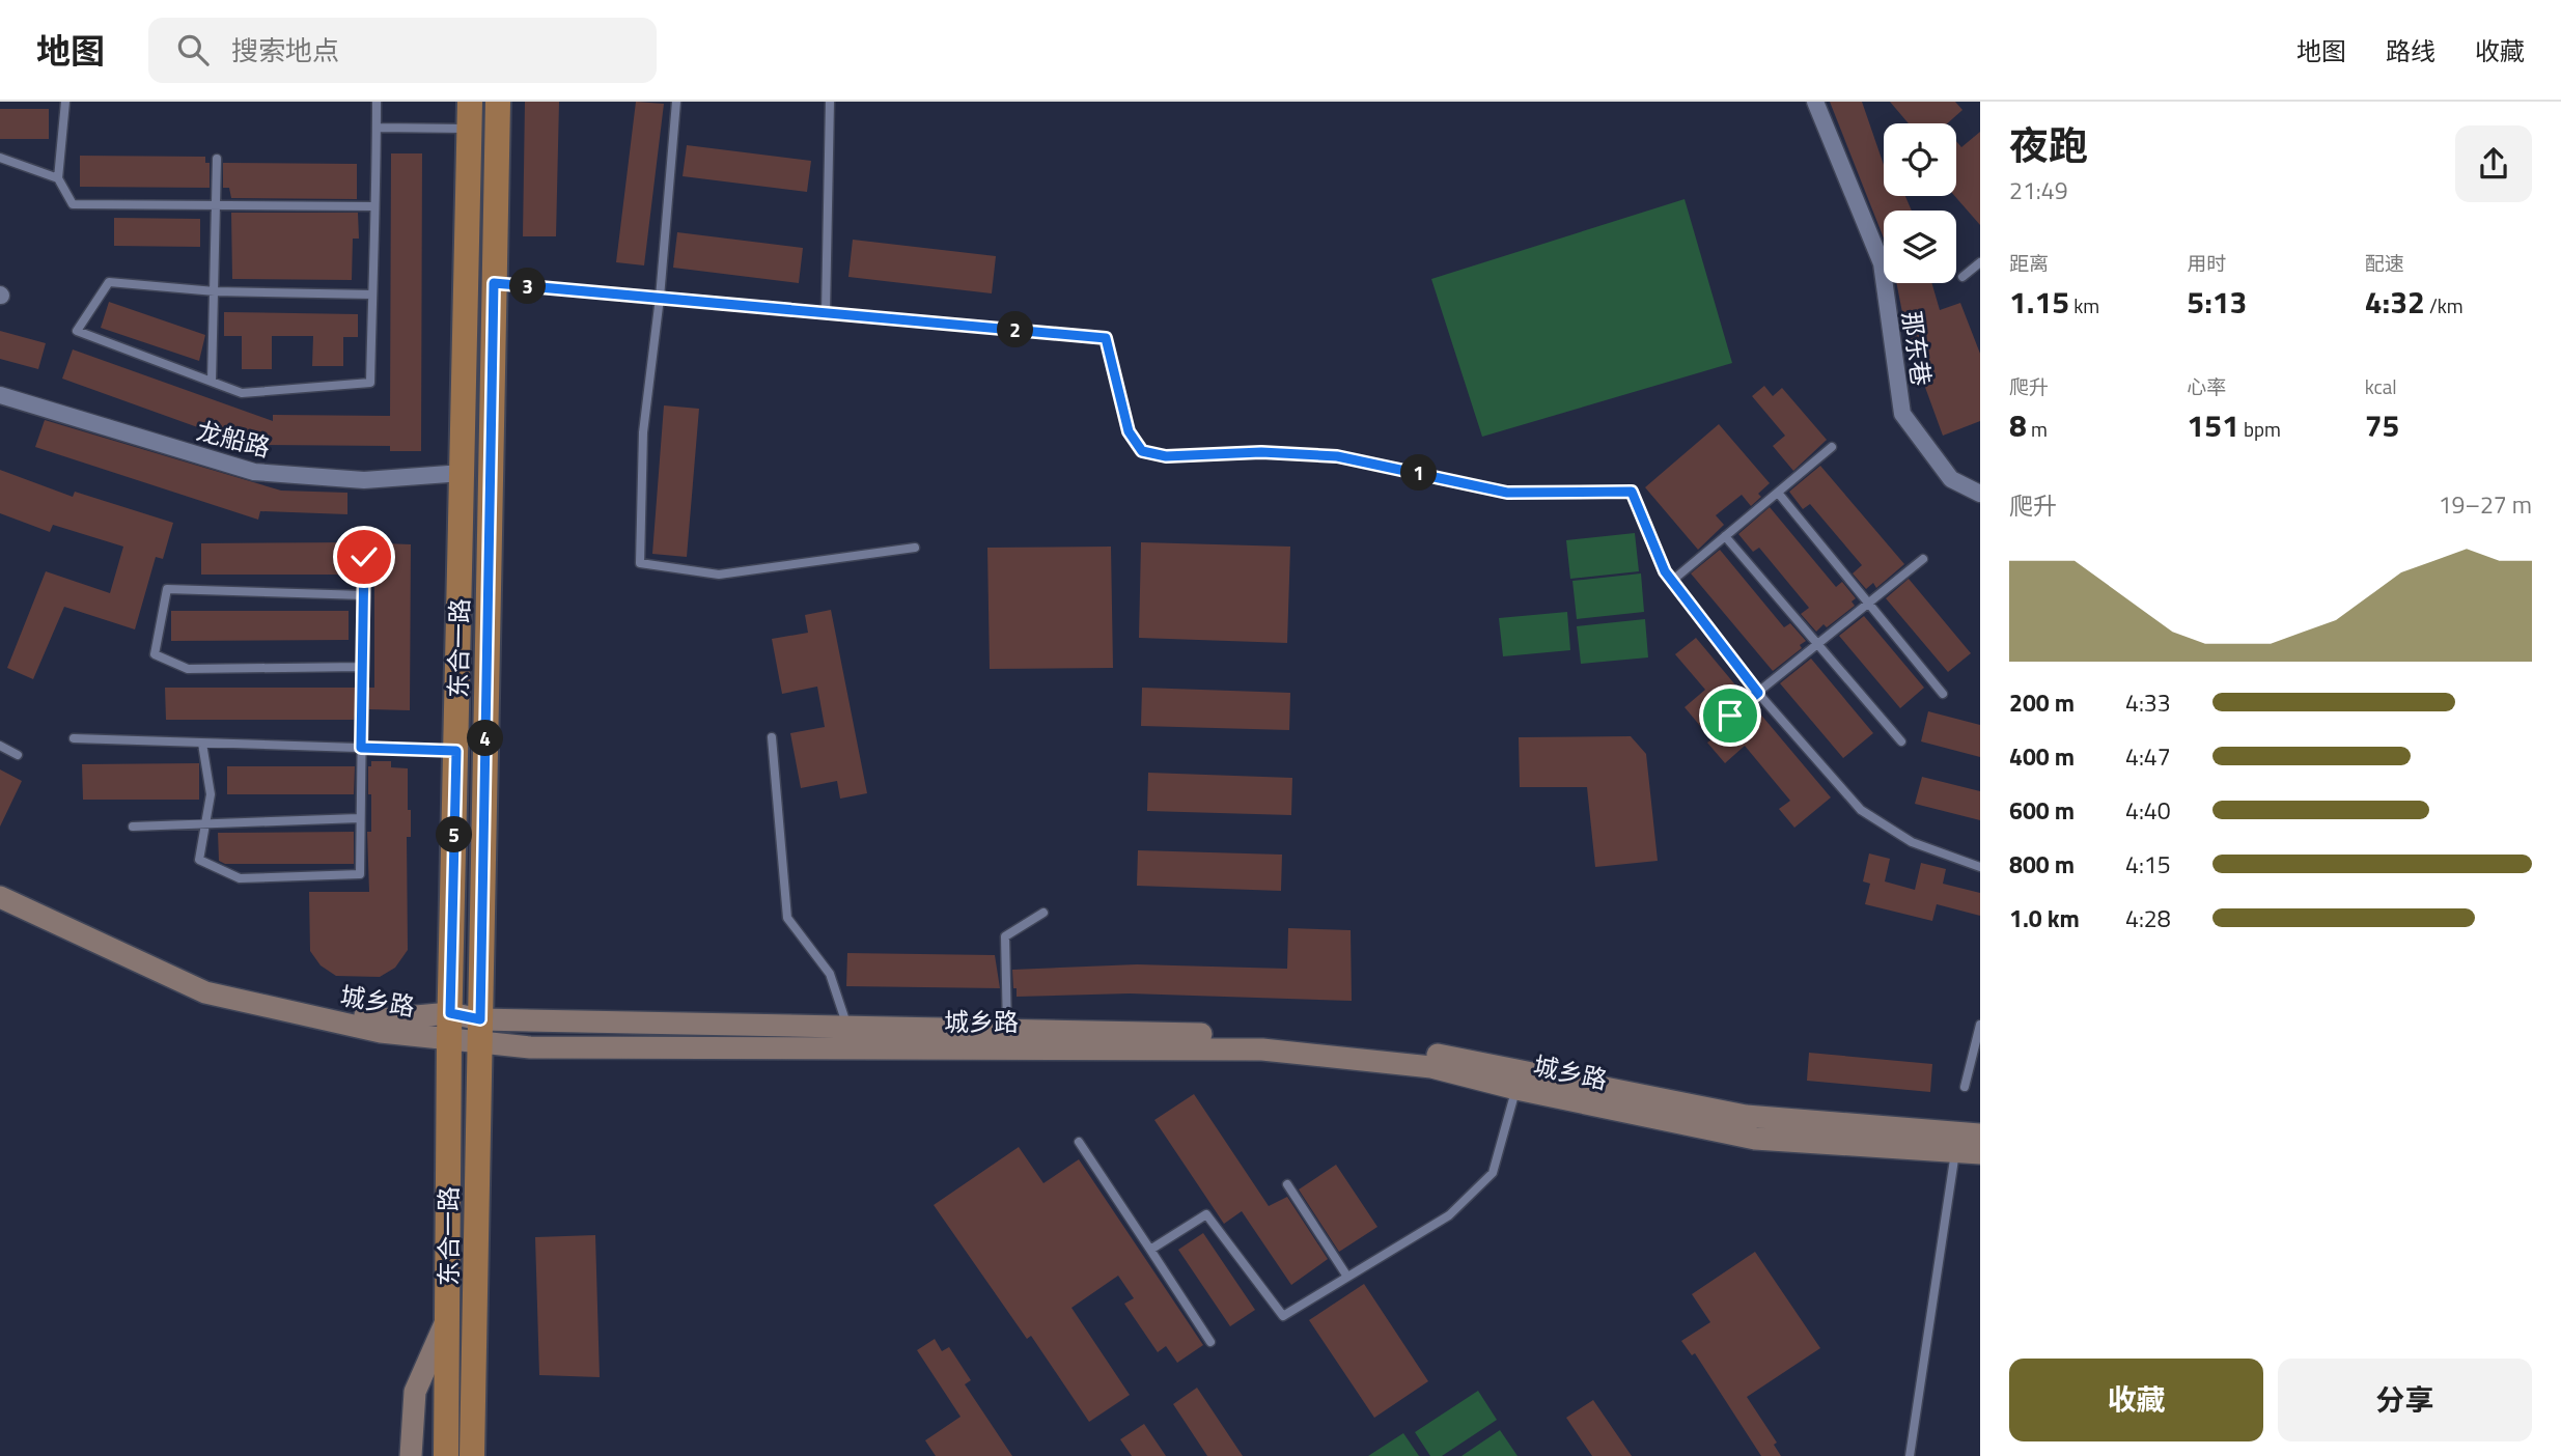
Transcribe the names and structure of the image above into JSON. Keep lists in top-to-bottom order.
{
  "streets": {
    "main road": ["东合一路", "城乡路"],
    "street": ["那东巷", "龙船路"]
  },
  "crossings": [
    ["龙船路", "东合一路"],
    ["东合一路", "城乡路"]
  ],
  "page": {
    "header": "地图",
    "search": "搜索地点",
    "nav": ["地图", "路线", "收藏"],
    "heading": ["夜跑", "21:49"],
    "stats": [
      ["距离", "1.15 km"],
      ["用时", "5:13"],
      ["配速", "4:32 /km"],
      ["爬升", "8 m"],
      ["心率", "151 bpm"],
      ["kcal", "75"]
    ],
    "pins": [
      "3",
      "2",
      "1",
      "4",
      "5"
    ],
    "chart": ["爬升", "19–27 m"],
    "list": [
      {
        "name": "200 m",
        "note": "4:33"
      },
      {
        "name": "400 m",
        "note": "4:47"
      },
      {
        "name": "600 m",
        "note": "4:40"
      },
      {
        "name": "800 m",
        "note": "4:15"
      },
      {
        "name": "1.0 km",
        "note": "4:28"
      }
    ],
    "buttons": ["收藏", "分享"]
  }
}
